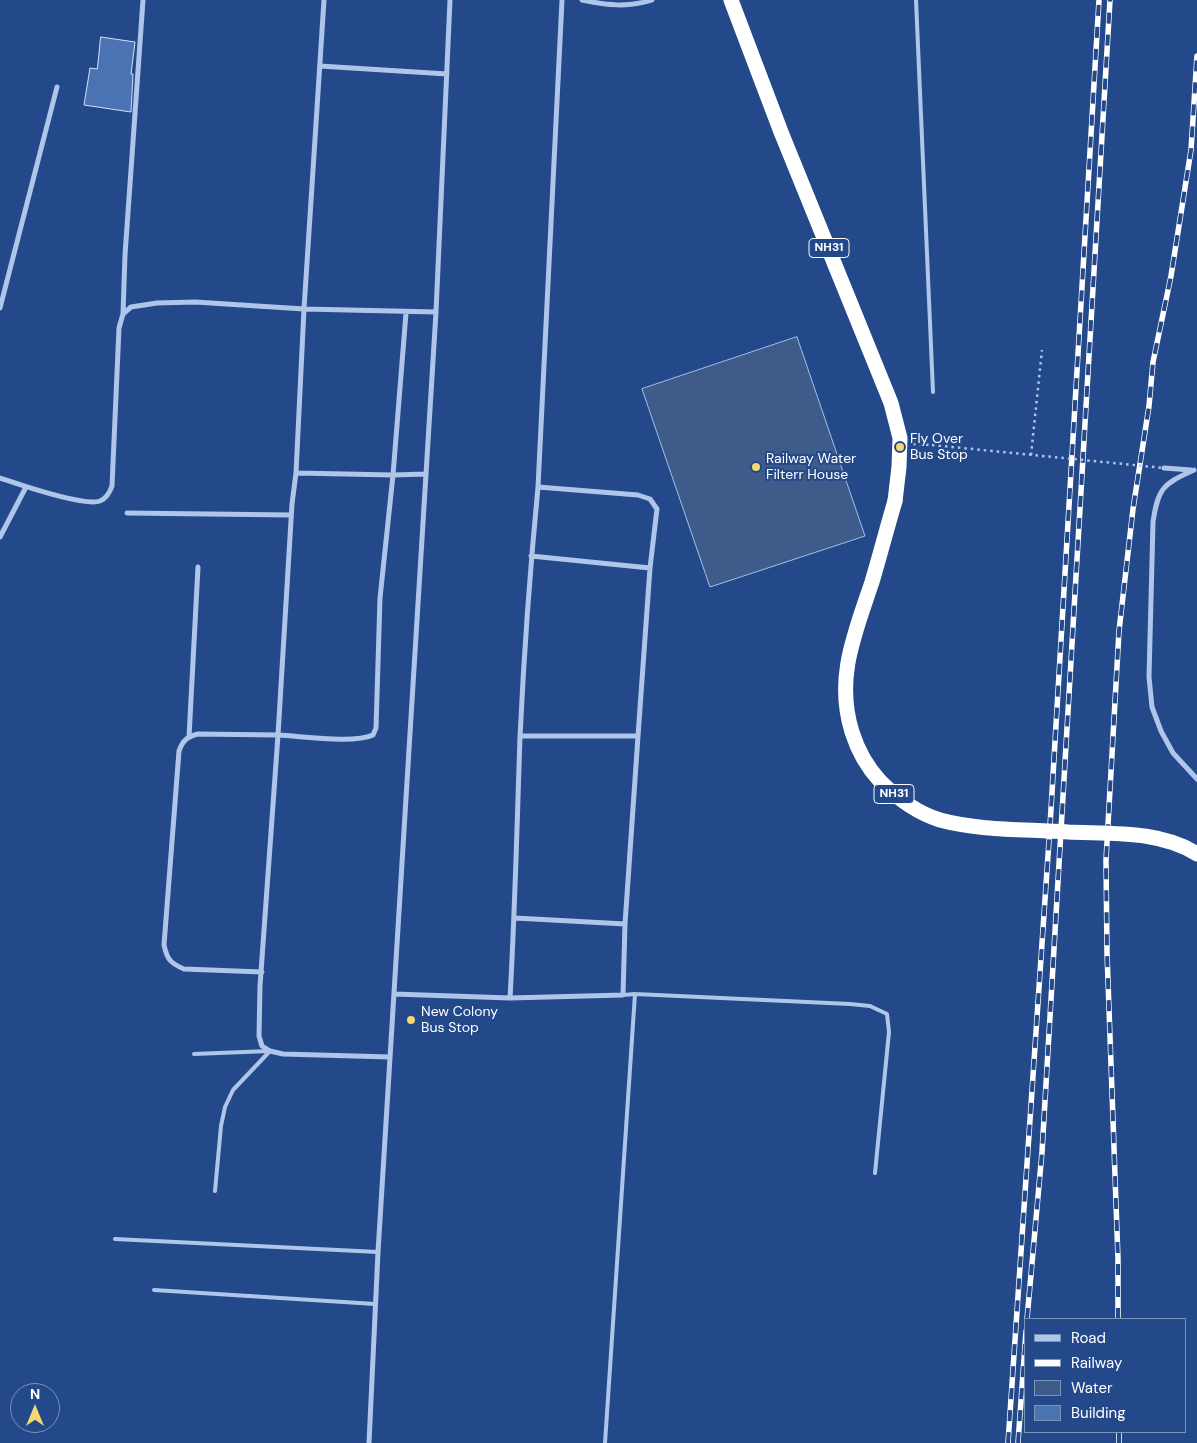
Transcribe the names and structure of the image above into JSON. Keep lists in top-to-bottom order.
{
  "streets": {
    "highway": ["NH31"]
  },
  "places": ["Fly Over Bus Stop", "Railway Water Filterr House", "New Colony Bus Stop"],
  "legend": [
    "Road",
    "Railway",
    "Water",
    "Building"
  ],
  "north": "top"
}
